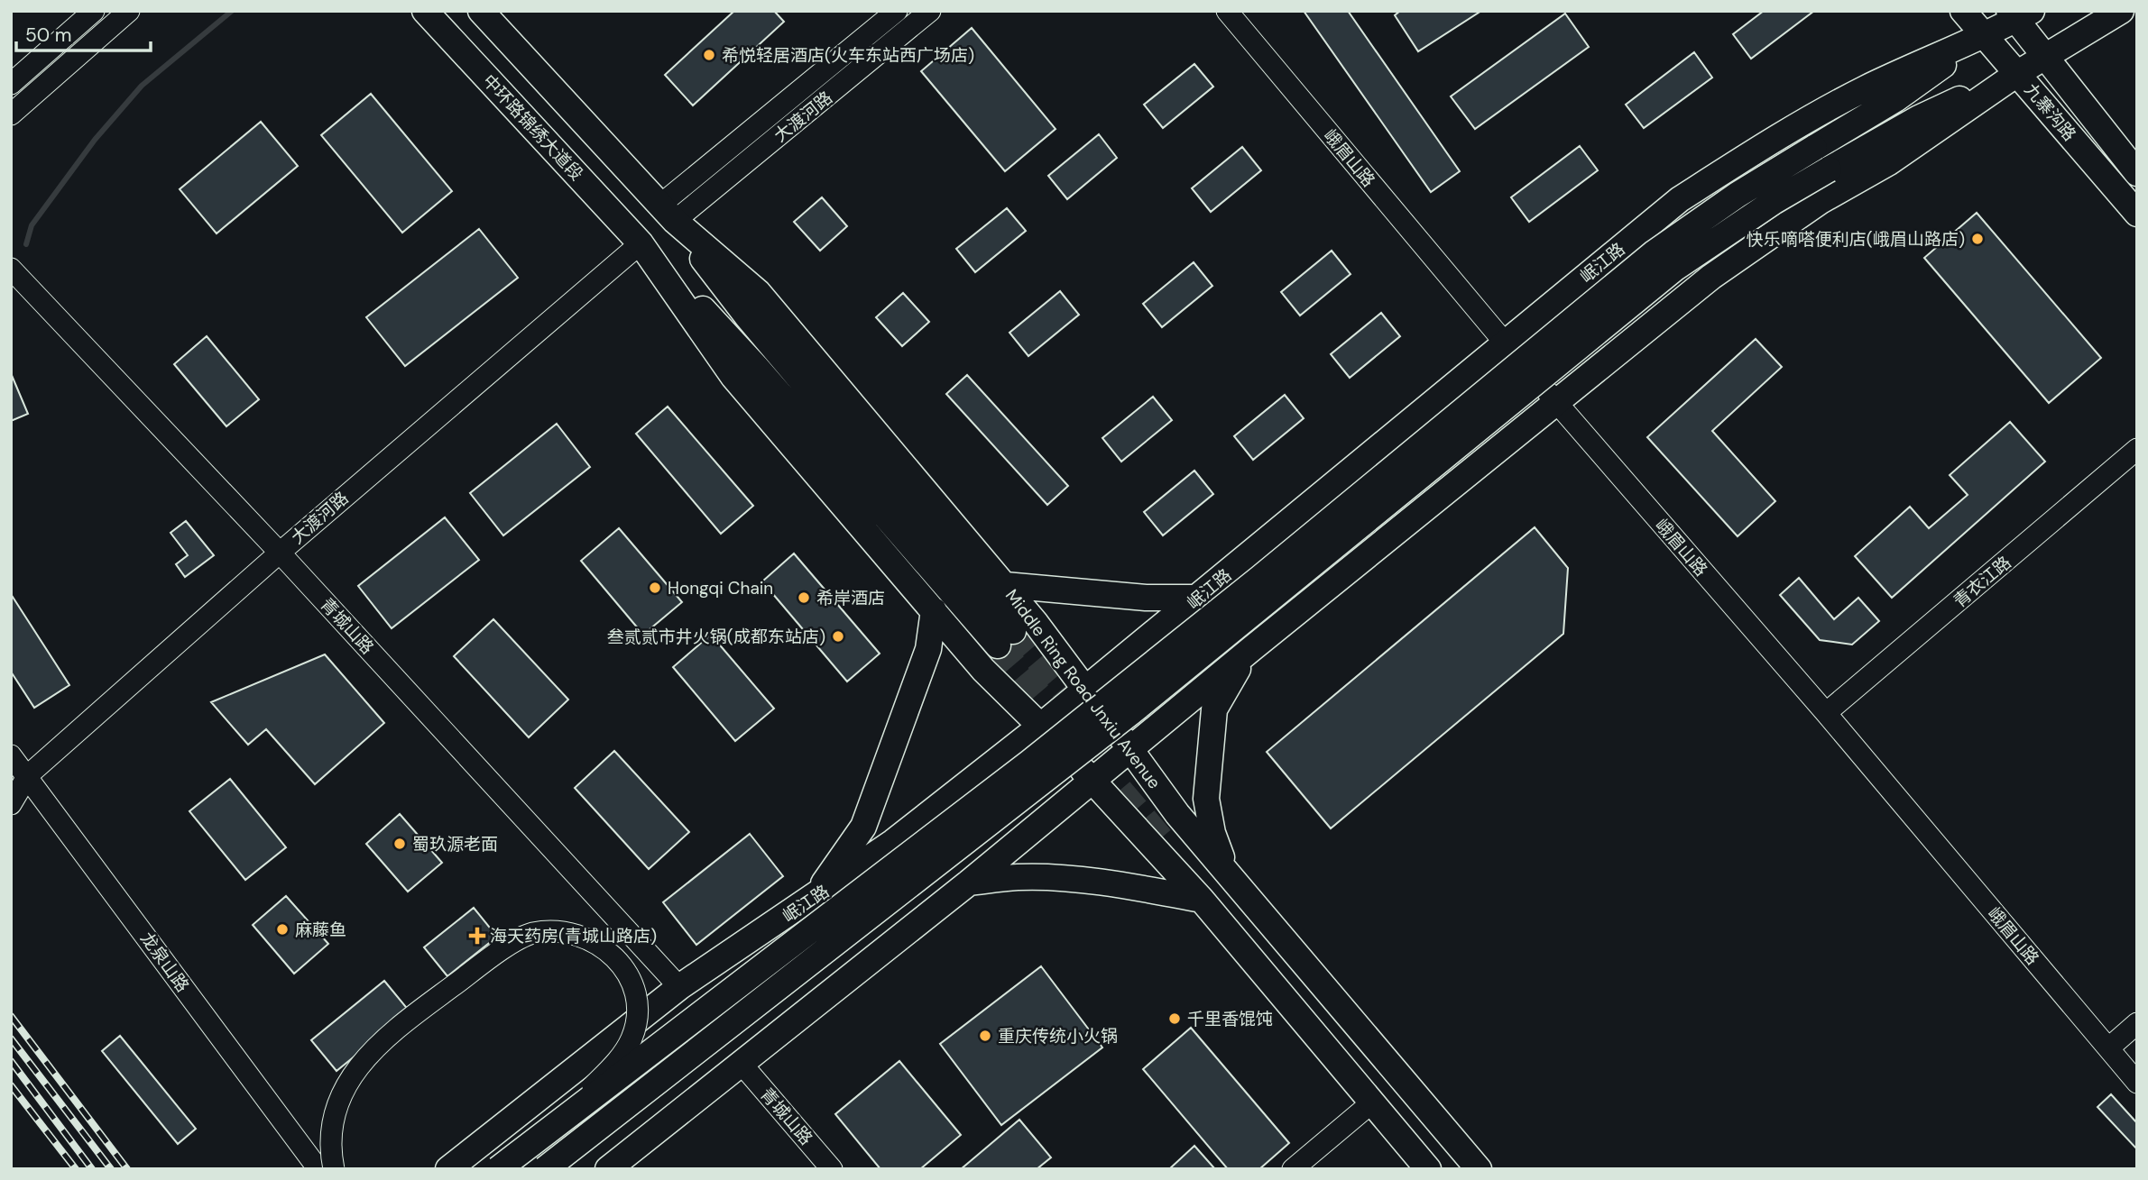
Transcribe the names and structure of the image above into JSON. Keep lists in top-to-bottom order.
{
  "streets": {
    "main road": [
      "九寨沟路",
      "中环路锦绣大道段",
      "岷江路",
      "Middle Ring Road Jnxiu Avenue"
    ],
    "street": [
      "大渡河路",
      "峨眉山路",
      "青衣江路",
      "青城山路",
      "龙泉山路"
    ]
  },
  "crossings": [
    ["九寨沟路", "岷江路"],
    ["大渡河路", "中环路锦绣大道段"],
    ["大渡河路", "青城山路"],
    ["大渡河路", "Middle Ring Road Jnxiu Avenue"],
    ["大渡河路", "龙泉山路"],
    ["峨眉山路", "岷江路"],
    ["峨眉山路", "青衣江路"],
    ["岷江路", "青城山路"],
    ["岷江路", "Middle Ring Road Jnxiu Avenue"]
  ],
  "places": {
    "other": [
      "希悦轻居酒店(火车东站西广场店)",
      "快乐嘀嗒便利店(峨眉山路店)",
      "Hongqi Chain",
      "希岸酒店",
      "叁贰贰市井火锅(成都东站店)",
      "蜀玖源老面",
      "麻藤鱼",
      "千里香馄饨",
      "重庆传统小火锅"
    ],
    "health": ["海天药房(青城山路店)"]
  },
  "scale_bar": "50 m"
}
